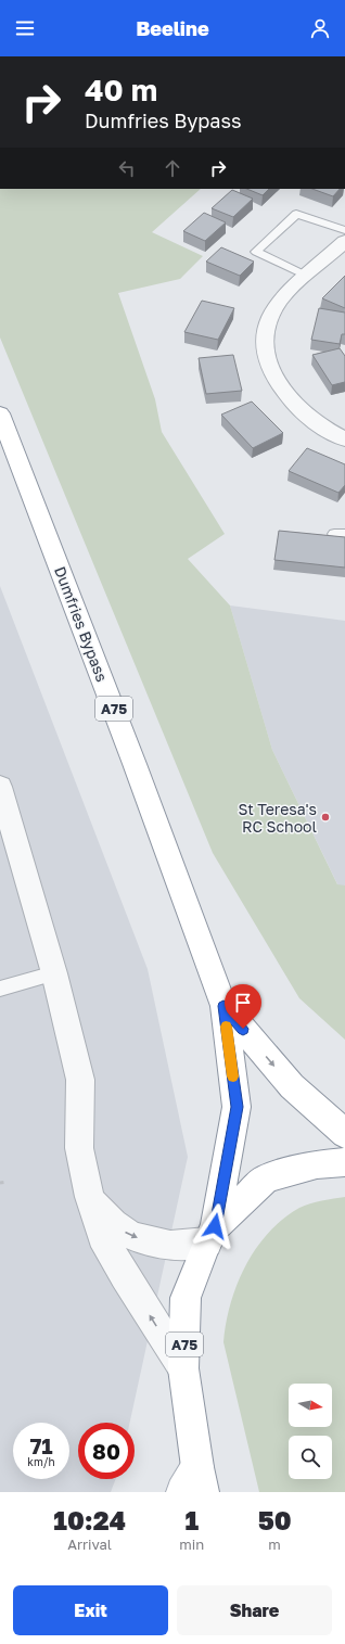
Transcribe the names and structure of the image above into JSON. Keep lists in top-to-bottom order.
{
  "streets": {
    "highway": ["Dumfries Bypass", "A75"]
  },
  "crossings": [
    ["Dumfries Bypass", "A75"]
  ],
  "places": ["St Teresa's RC School"],
  "north": "right",
  "page": {
    "header": "Beeline",
    "turn": ["40 m", "Dumfries Bypass"],
    "speed": "71 km/h",
    "limit": "80",
    "eta": [
      "10:24",
      "Arrival",
      "1",
      "min",
      "50",
      "m"
    ],
    "buttons": ["Exit", "Share"]
  }
}
